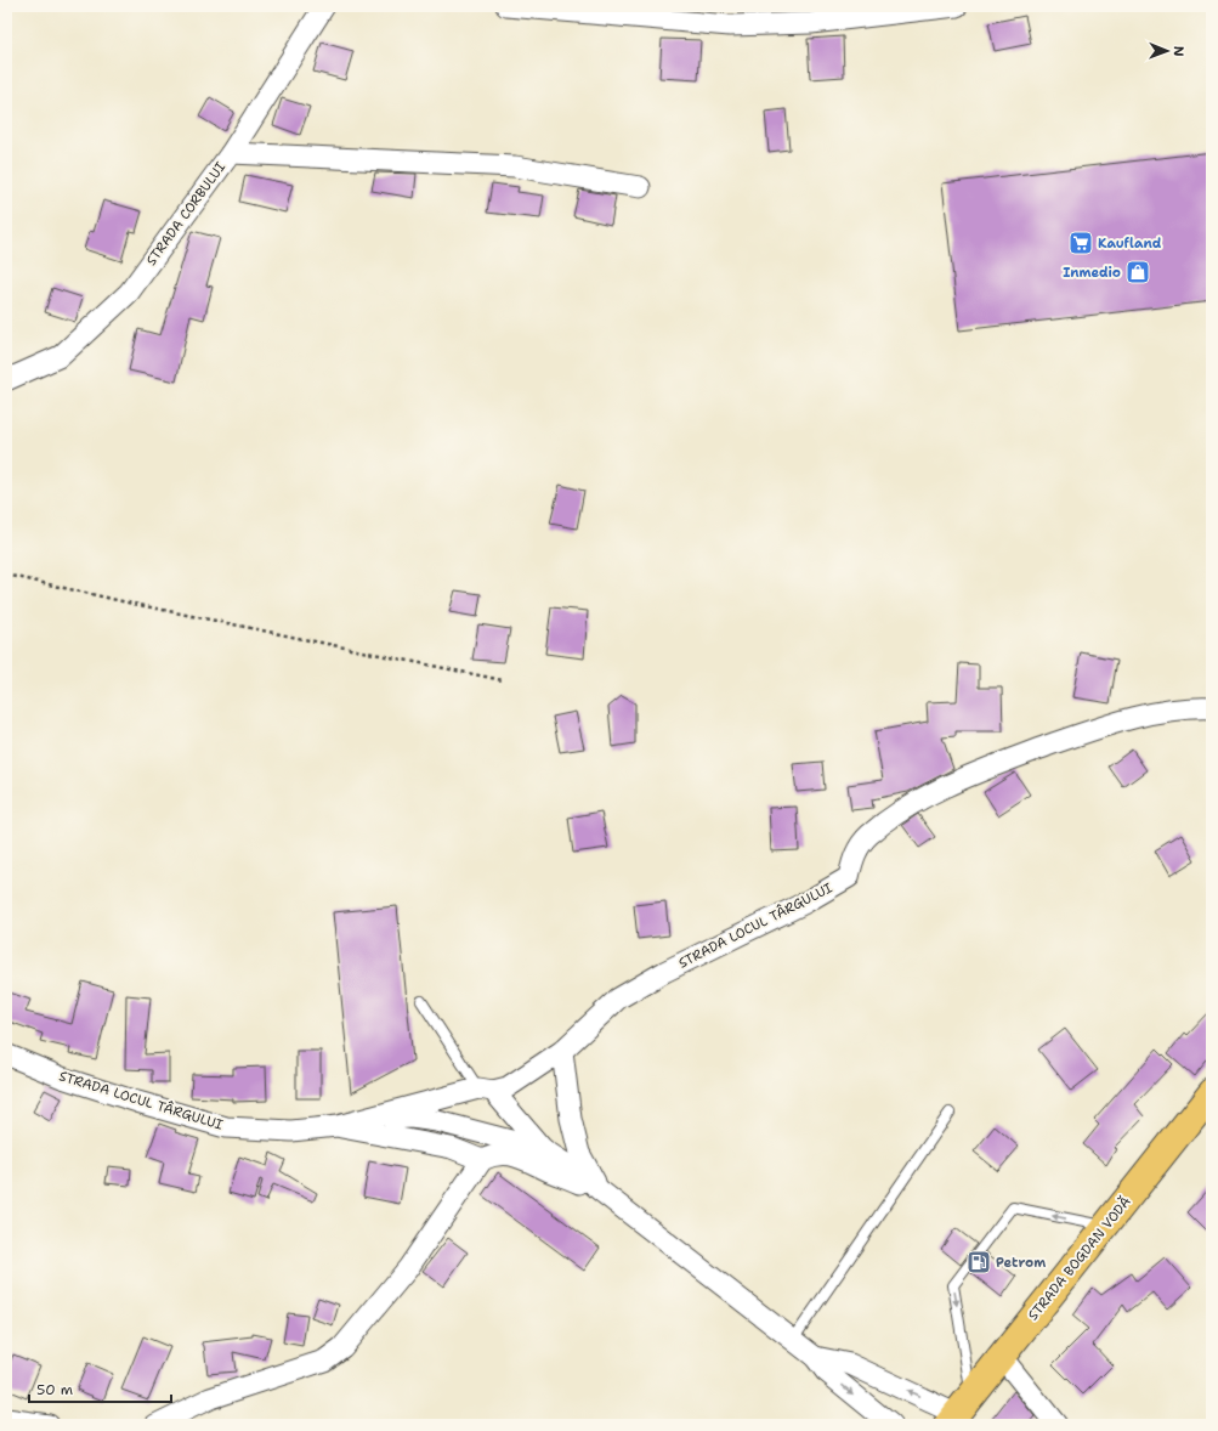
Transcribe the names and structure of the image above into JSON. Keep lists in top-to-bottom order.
{
  "streets": {
    "main road": ["STRADA BOGDAN VODĂ"],
    "street": ["STRADA CORBULUI", "STRADA LOCUL TÂRGULUI"]
  },
  "crossings": [
    ["STRADA LOCUL TÂRGULUI", "STRADA BOGDAN VODĂ"]
  ],
  "places": {
    "supermarket": ["Kaufland"],
    "shop": ["Inmedio"],
    "fuel station": ["Petrom"]
  },
  "scale_bar": "50 m",
  "north": "right"
}
